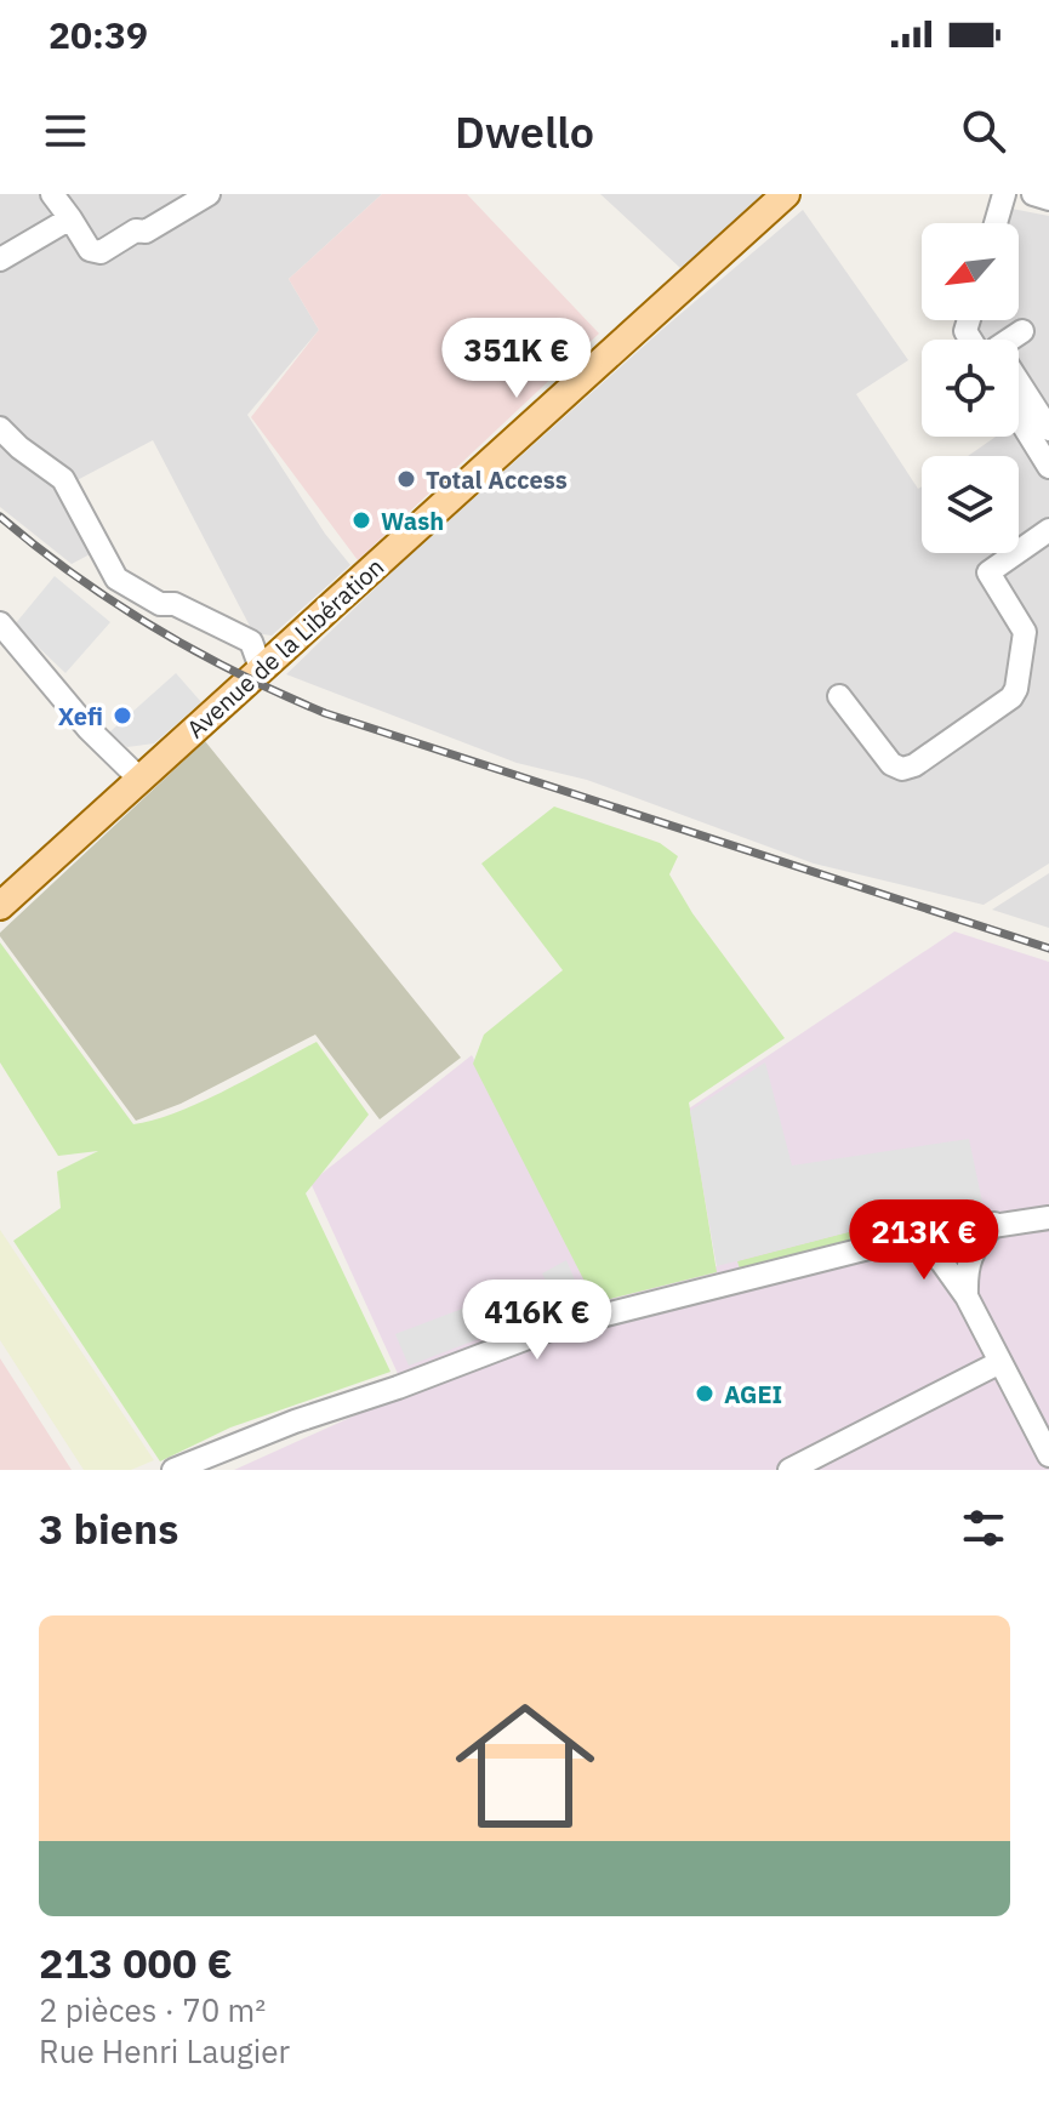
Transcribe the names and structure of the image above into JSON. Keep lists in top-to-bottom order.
{
  "streets": {
    "main road": ["Avenue de la Libération"]
  },
  "places": [
    "Total Access",
    "Wash",
    "Xefi",
    "AGEI"
  ],
  "north": "bottom left",
  "page": {
    "status": "20:39",
    "header": "Dwello",
    "price": ["351K €", "213K €", "416K €"],
    "heading": "3 biens",
    "list": [
      {
        "name": "213 000 €",
        "note": "2 pièces · 70 m² · Rue Henri Laugier"
      }
    ]
  }
}
